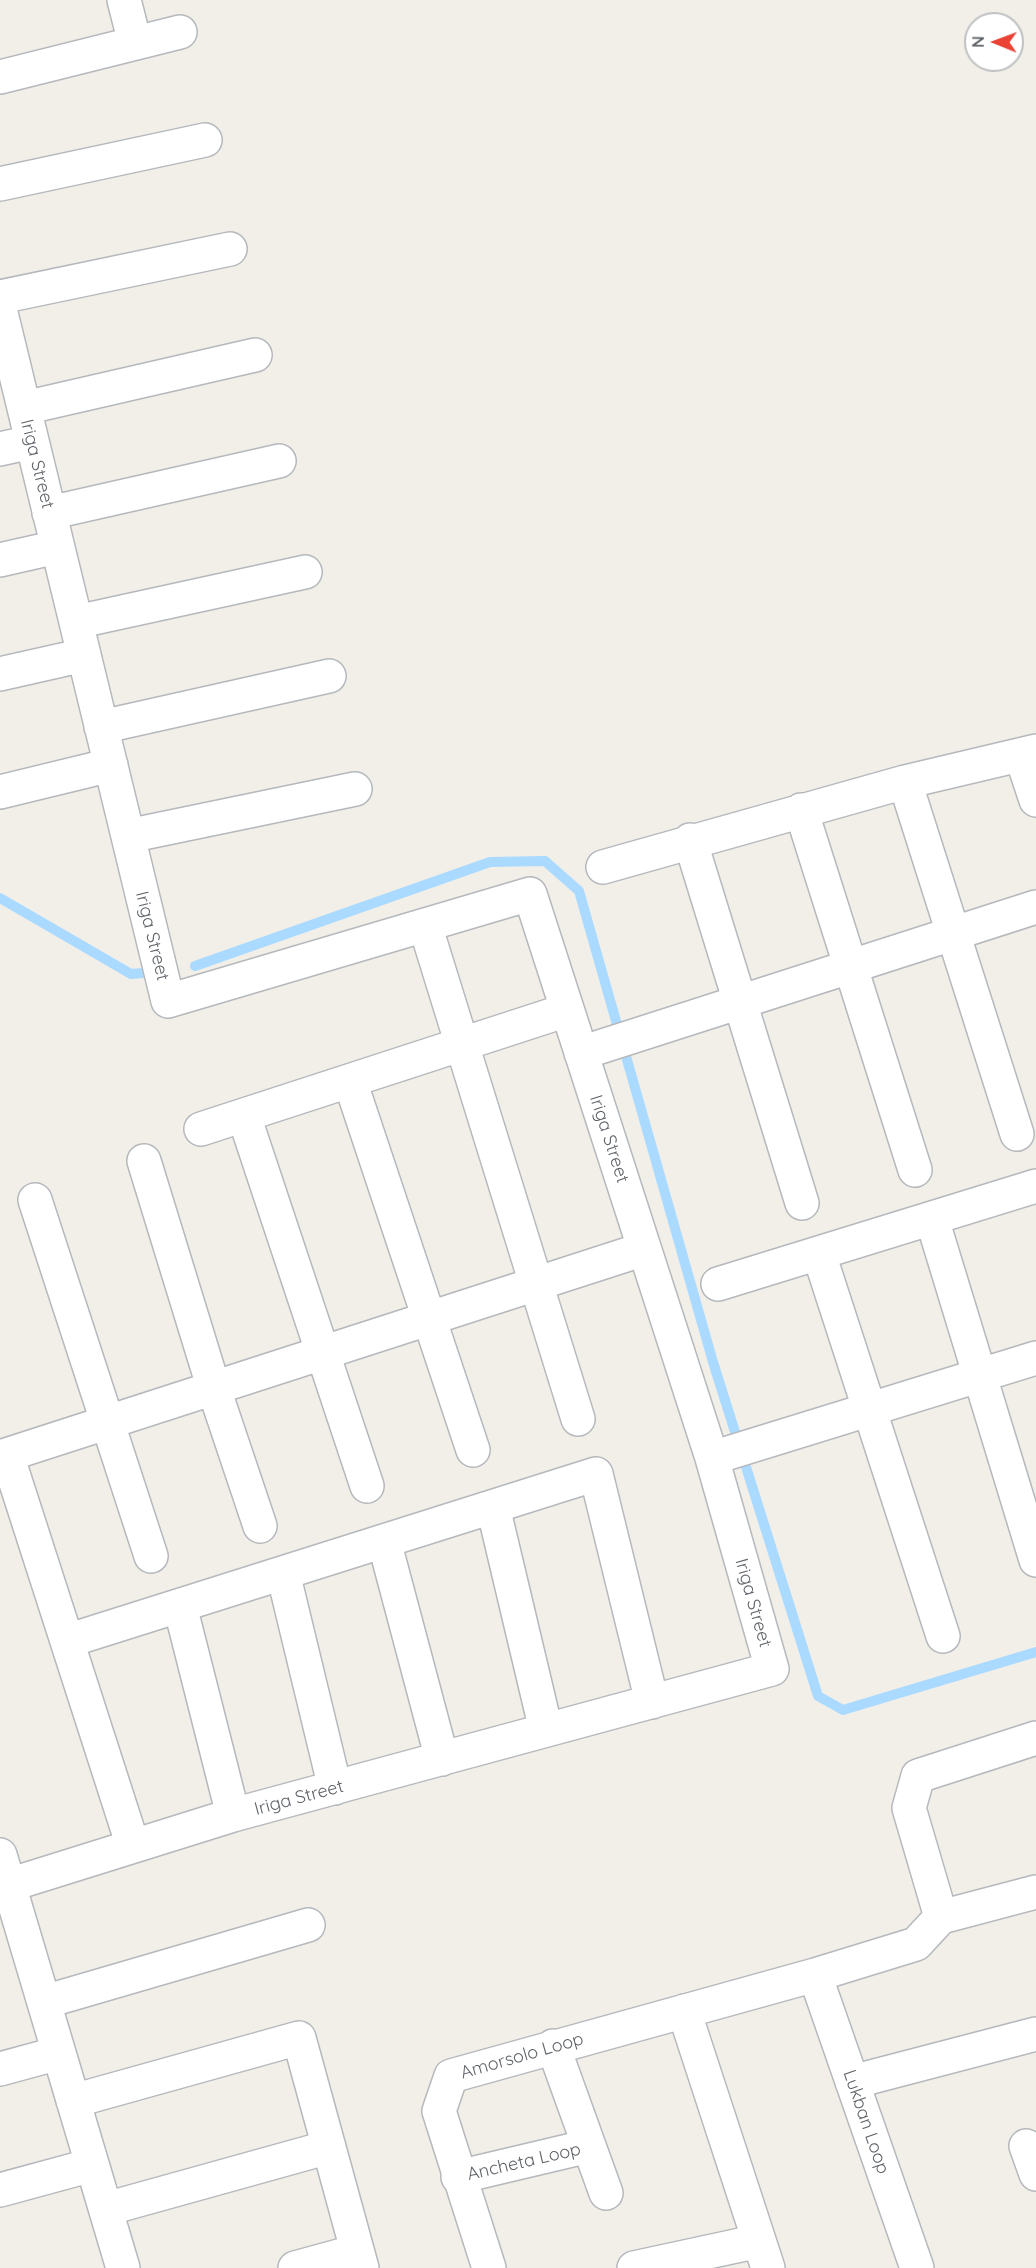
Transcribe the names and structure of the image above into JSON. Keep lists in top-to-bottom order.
{
  "streets": {
    "street": [
      "Iriga Street",
      "Amorsolo Loop",
      "Lukban Loop",
      "Ancheta Loop"
    ]
  },
  "crossings": [
    ["Amorsolo Loop", "Lukban Loop"],
    ["Amorsolo Loop", "Ancheta Loop"]
  ],
  "north": "left"
}
